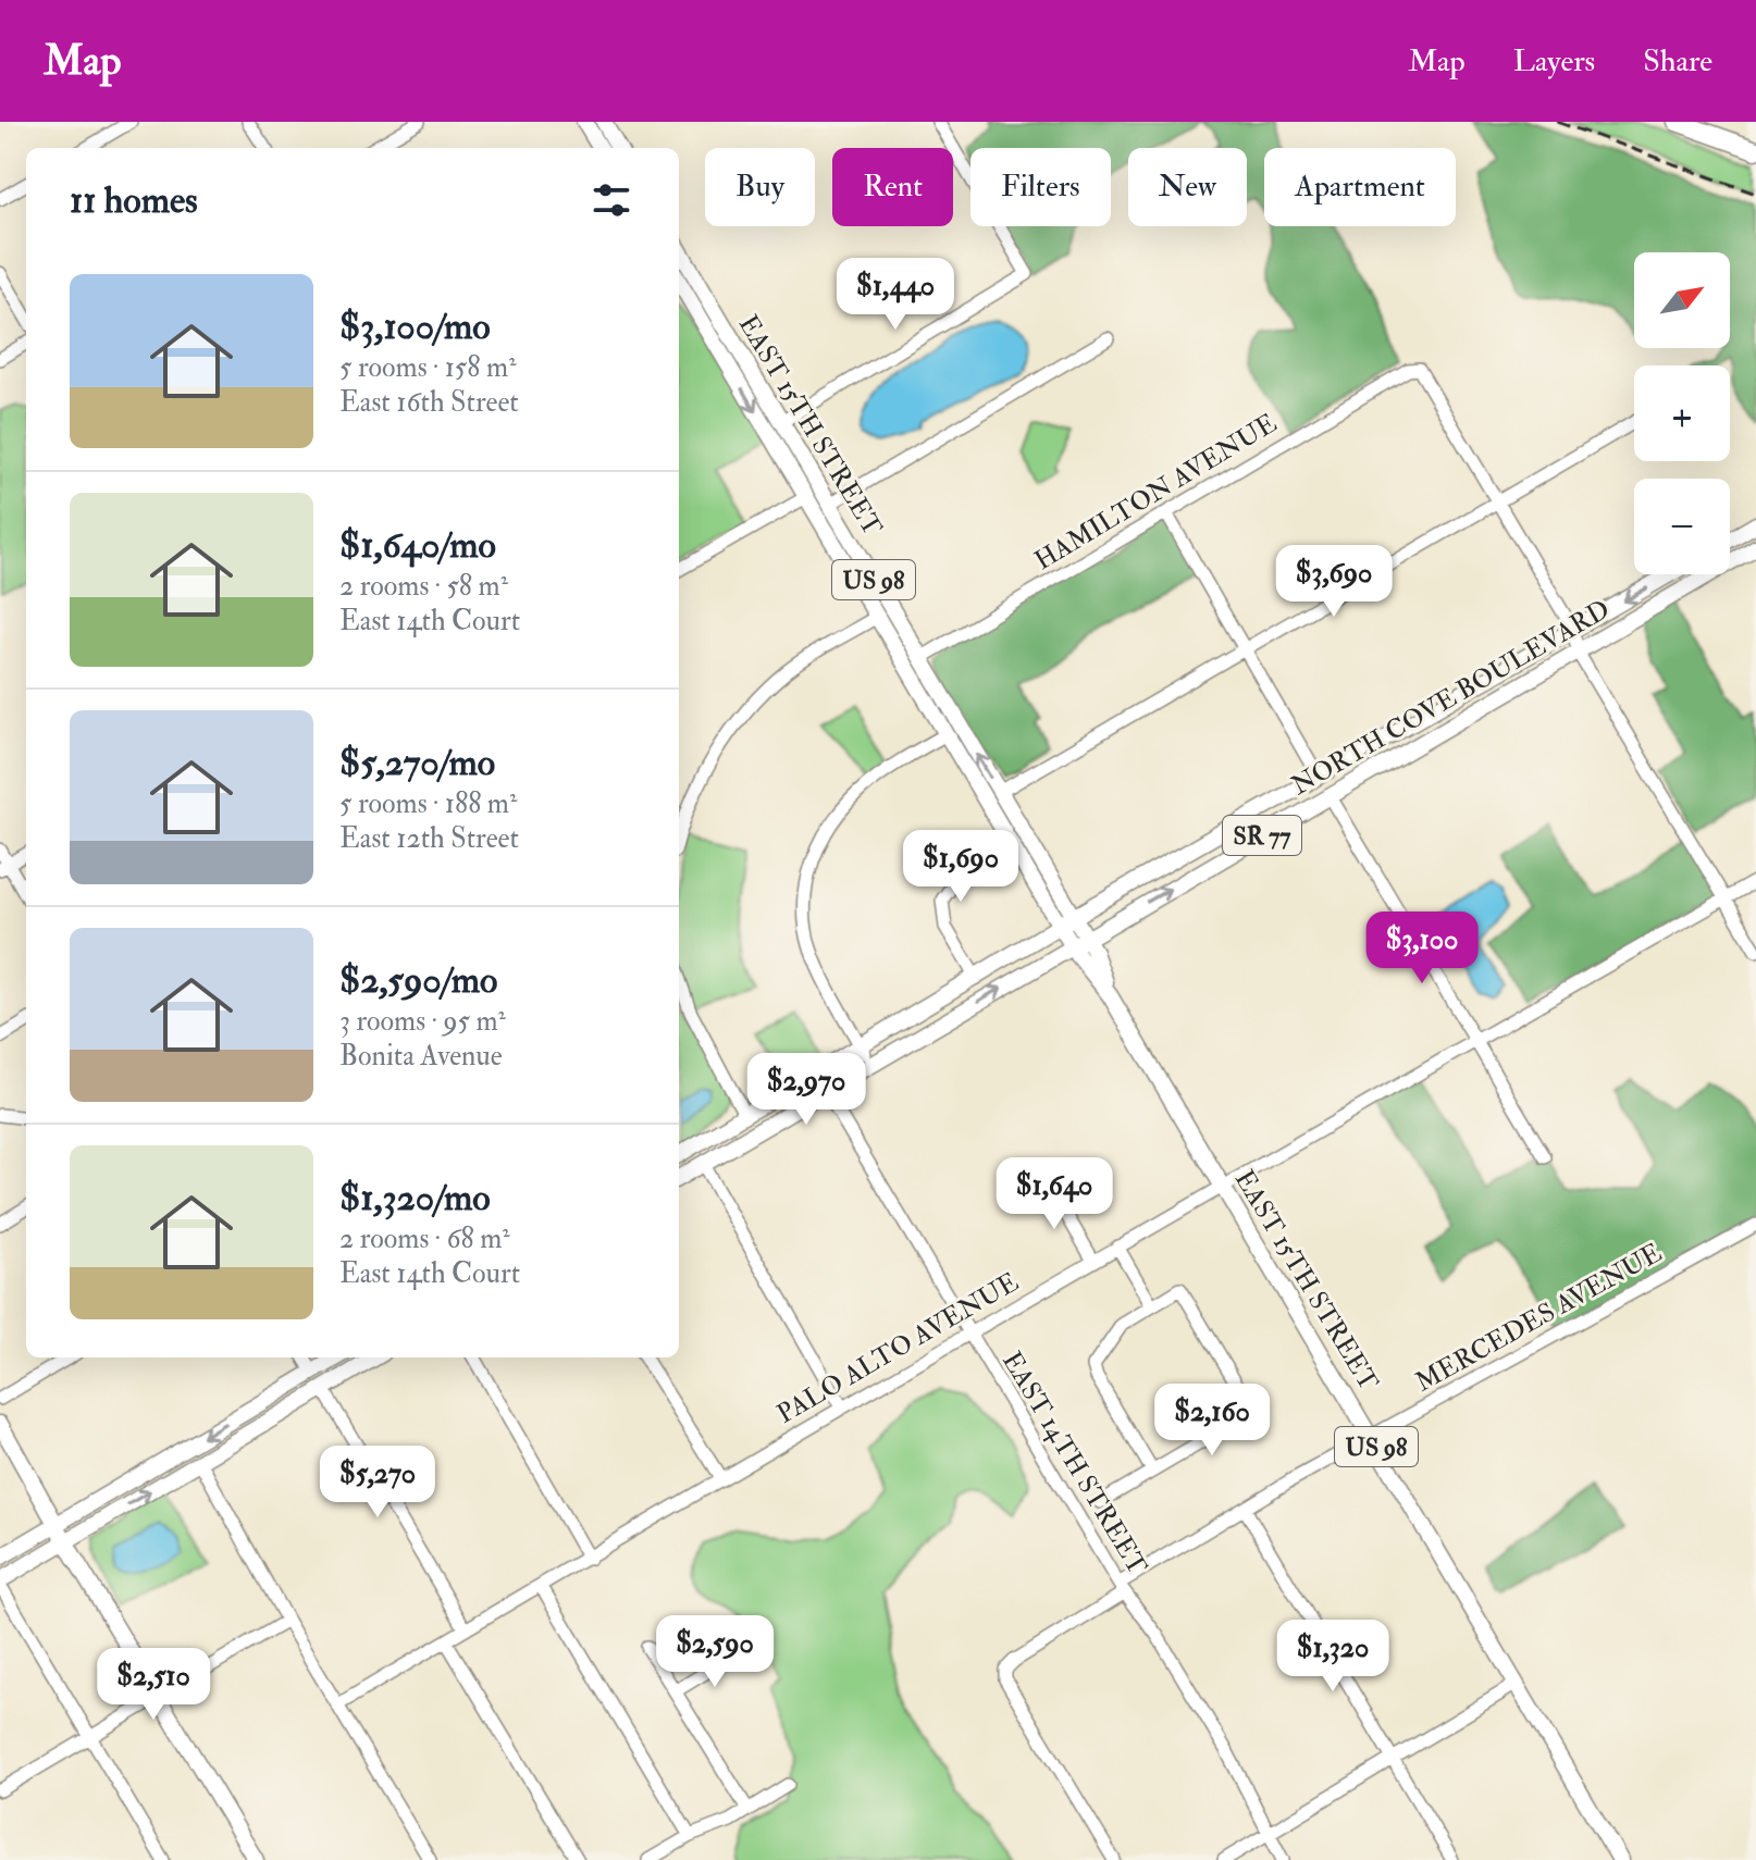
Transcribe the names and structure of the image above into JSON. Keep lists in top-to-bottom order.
{
  "streets": {
    "main road": [
      "EAST 15TH STREET",
      "US 98",
      "NORTH COVE BOULEVARD",
      "SR 77"
    ],
    "street": [
      "HAMILTON AVENUE",
      "MERCEDES AVENUE",
      "PALO ALTO AVENUE",
      "EAST 14TH STREET"
    ]
  },
  "crossings": [
    ["EAST 15TH STREET", "HAMILTON AVENUE"],
    ["EAST 15TH STREET", "NORTH COVE BOULEVARD"],
    ["EAST 15TH STREET", "MERCEDES AVENUE"],
    ["EAST 15TH STREET", "PALO ALTO AVENUE"],
    ["NORTH COVE BOULEVARD", "EAST 14TH STREET"],
    ["MERCEDES AVENUE", "EAST 14TH STREET"],
    ["PALO ALTO AVENUE", "EAST 14TH STREET"]
  ],
  "north": "top right",
  "page": {
    "header": "Map",
    "nav": ["Map", "Layers", "Share"],
    "chip": [
      "Buy",
      "Rent",
      "Filters",
      "New",
      "Apartment"
    ],
    "heading": "11 homes",
    "map_buttons": ["+", "−"],
    "list": [
      {
        "name": "$3,100/mo",
        "note": "5 rooms · 158 m² · East 16th Street"
      },
      {
        "name": "$1,640/mo",
        "note": "2 rooms · 58 m² · East 14th Court"
      },
      {
        "name": "$5,270/mo",
        "note": "5 rooms · 188 m² · East 12th Street"
      },
      {
        "name": "$2,590/mo",
        "note": "3 rooms · 95 m² · Bonita Avenue"
      },
      {
        "name": "$1,320/mo",
        "note": "2 rooms · 68 m² · East 14th Court"
      }
    ],
    "price": [
      "$1,440",
      "$3,690",
      "$1,690",
      "$3,100",
      "$2,970",
      "$1,640",
      "$2,160",
      "$5,270",
      "$2,590",
      "$1,320",
      "$2,510"
    ]
  }
}
